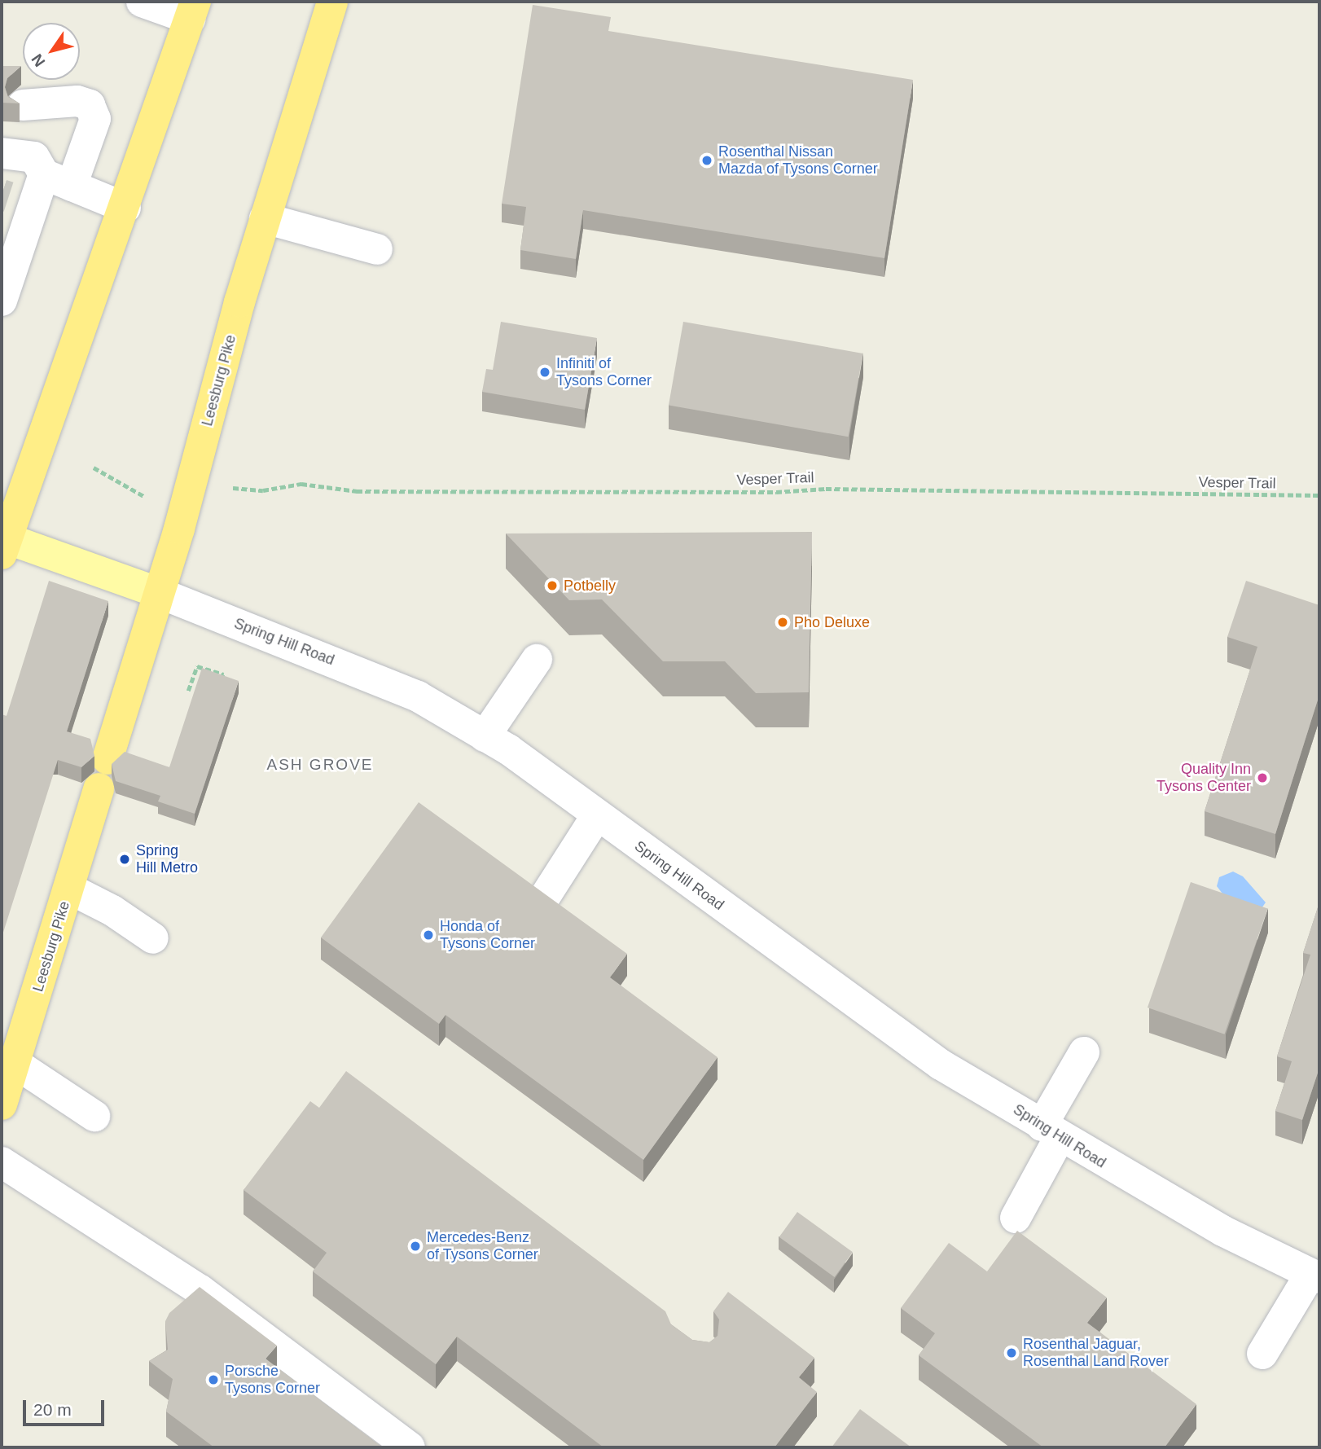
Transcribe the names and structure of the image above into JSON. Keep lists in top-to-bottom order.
{
  "streets": {
    "highway": ["Leesburg Pike"],
    "main road": ["Spring Hill Road"],
    "path": ["Vesper Trail"]
  },
  "crossings": [
    ["Leesburg Pike", "Spring Hill Road"]
  ],
  "districts": ["ASH GROVE"],
  "places": [
    "Rosenthal Nissan Mazda of Tysons Corner",
    "Infiniti of Tysons Corner",
    "Potbelly",
    "Pho Deluxe",
    "Quality Inn Tysons Center",
    "Spring Hill Metro",
    "Honda of Tysons Corner",
    "Mercedes-Benz of Tysons Corner",
    "Rosenthal Jaguar, Rosenthal Land Rover",
    "Porsche Tysons Corner"
  ],
  "scale_bar": "20 m",
  "north": "bottom left"
}
